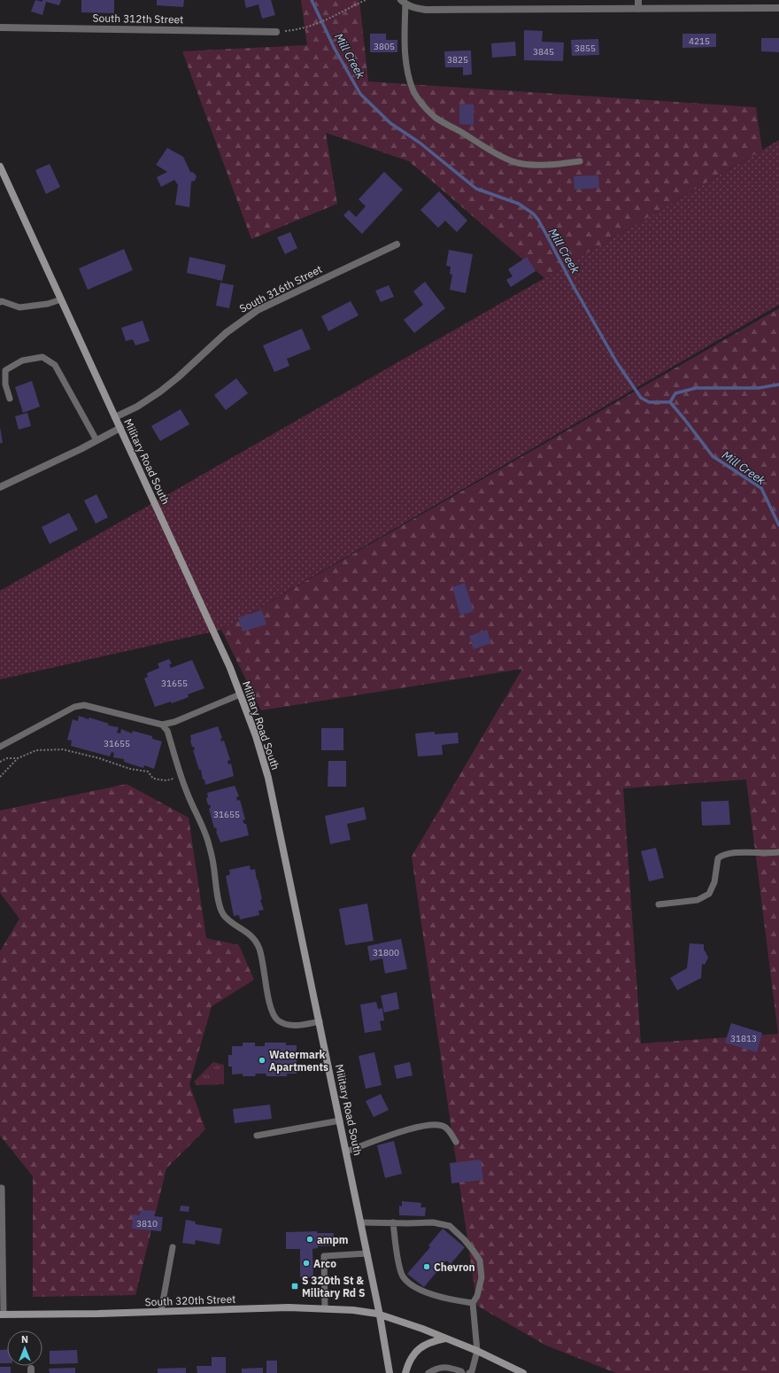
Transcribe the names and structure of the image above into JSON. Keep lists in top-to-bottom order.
{
  "streets": {
    "main road": ["Military Road South", "South 320th Street"],
    "street": ["South 312th Street", "South 316th Street"]
  },
  "crossings": [
    ["South 316th Street", "Military Road South"],
    ["Military Road South", "South 320th Street"]
  ],
  "water": ["Mill Creek"],
  "places": {
    "other": [
      "Watermark Apartments",
      "ampm",
      "Arco",
      "Chevron"
    ],
    "transit": ["S 320th St & Military Rd S"]
  },
  "house_numbers": [
    "4215",
    "3805",
    "3855",
    "3845",
    "3825",
    "31655",
    "31655",
    "31655",
    "31800",
    "31813",
    "3810"
  ],
  "north": "top"
}
